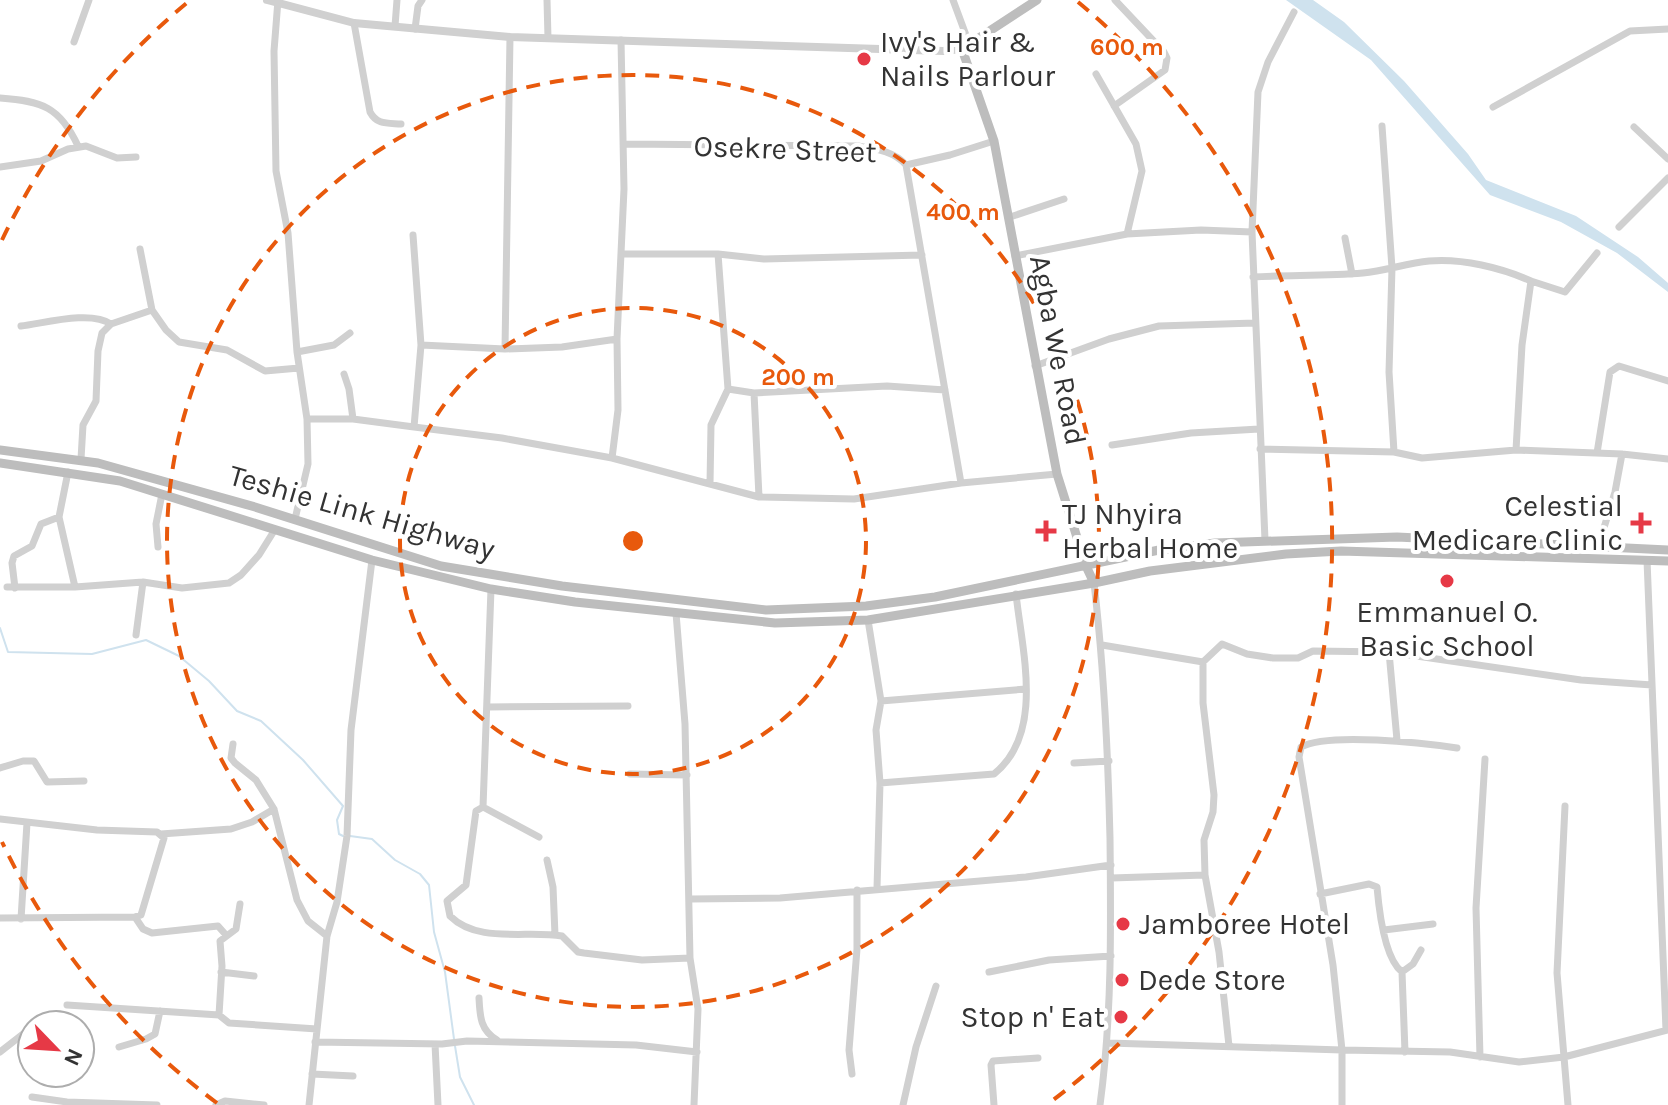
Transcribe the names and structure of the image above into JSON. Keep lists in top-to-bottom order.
{
  "streets": {
    "main road": ["Agba We Road", "Teshie Link Highway"],
    "street": ["Osekre Street"]
  },
  "crossings": [
    ["Agba We Road", "Teshie Link Highway"]
  ],
  "places": {
    "other": [
      "Ivy's Hair & Nails Parlour",
      "Emmanuel O. Basic School",
      "Jamboree Hotel",
      "Dede Store",
      "Stop n' Eat"
    ],
    "health": ["Celestial Medicare Clinic", "TJ Nhyira Herbal Home"]
  },
  "north": "bottom right",
  "rings": ["600 m", "400 m", "200 m"]
}
